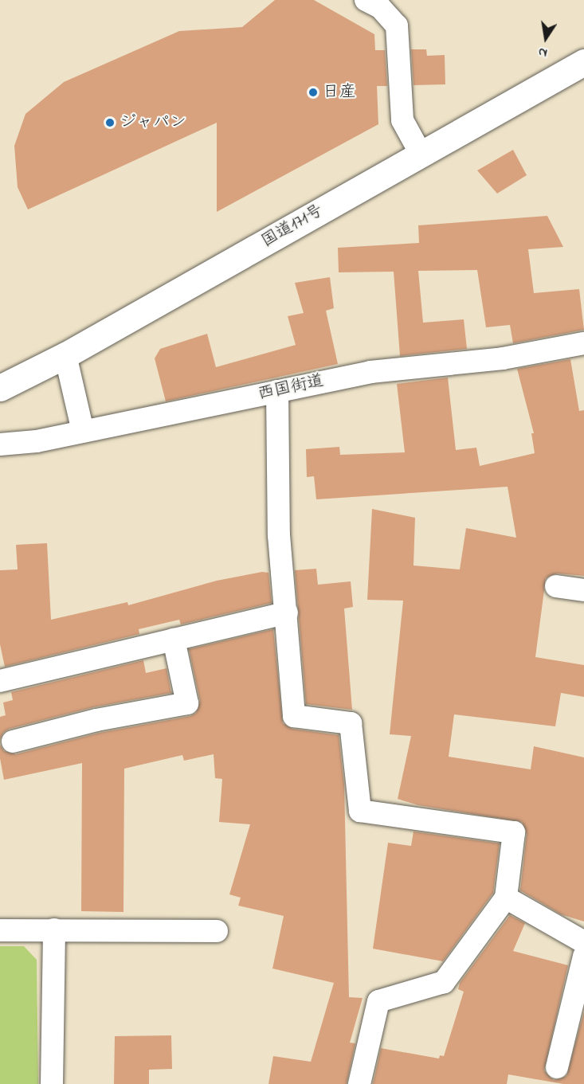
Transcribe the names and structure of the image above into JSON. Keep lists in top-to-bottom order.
{
  "streets": {
    "highway": ["国道171号"],
    "street": ["西国街道"]
  },
  "places": ["日産", "ジャパン"],
  "north": "bottom"
}
